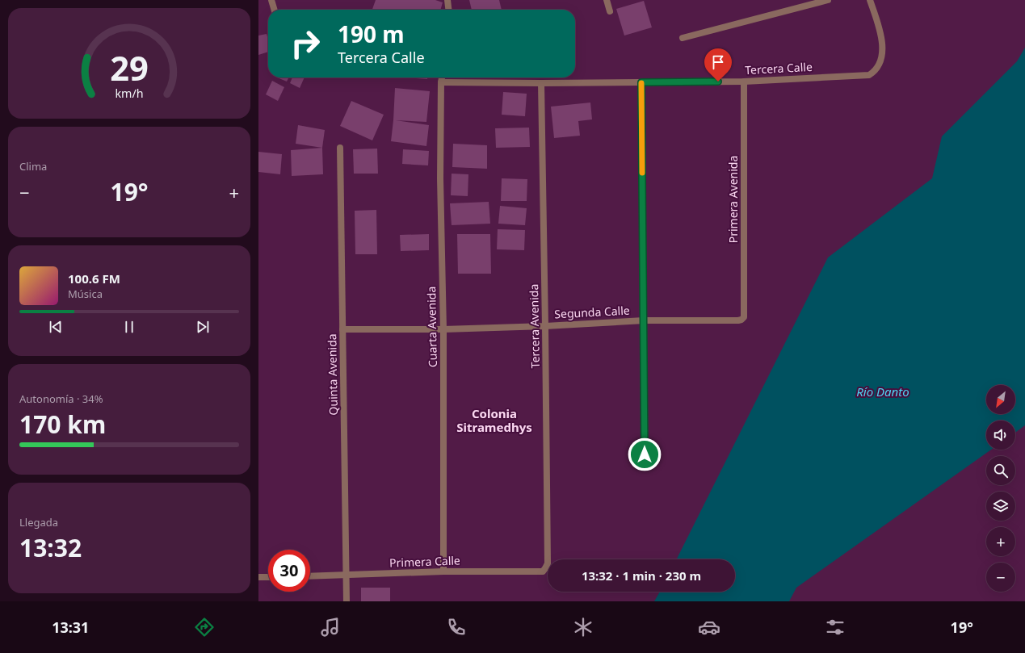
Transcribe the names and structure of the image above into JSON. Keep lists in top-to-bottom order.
{
  "streets": {
    "street": [
      "Tercera Calle",
      "Primera Avenida",
      "Segunda Calle",
      "Tercera Avenida",
      "Cuarta Avenida",
      "Quinta Avenida",
      "Primera Calle"
    ]
  },
  "crossings": [
    ["Tercera Calle", "Primera Avenida"],
    ["Tercera Calle", "Tercera Avenida"],
    ["Tercera Calle", "Cuarta Avenida"],
    ["Primera Avenida", "Segunda Calle"],
    ["Segunda Calle", "Tercera Avenida"],
    ["Segunda Calle", "Cuarta Avenida"],
    ["Segunda Calle", "Quinta Avenida"],
    ["Tercera Avenida", "Primera Calle"],
    ["Cuarta Avenida", "Primera Calle"],
    ["Quinta Avenida", "Primera Calle"]
  ],
  "districts": ["Colonia Sitramedhys"],
  "water": ["Río Danto"],
  "north": "bottom left",
  "page": {
    "turn": ["190 m", "Tercera Calle"],
    "tile": [
      "Clima",
      ["Autonomía · 34%", "170 km"],
      ["Llegada", "13:32"]
    ],
    "heat": ["−", "19°", "+"],
    "song": ["100.6 FM", "Música"],
    "map_buttons": ["+", "−"],
    "limit": "30",
    "trip": "13:32 · 1 min · 230 m",
    "tabs": ["13:31", "19°"],
    "gauge": ["29", "km/h"]
  }
}
